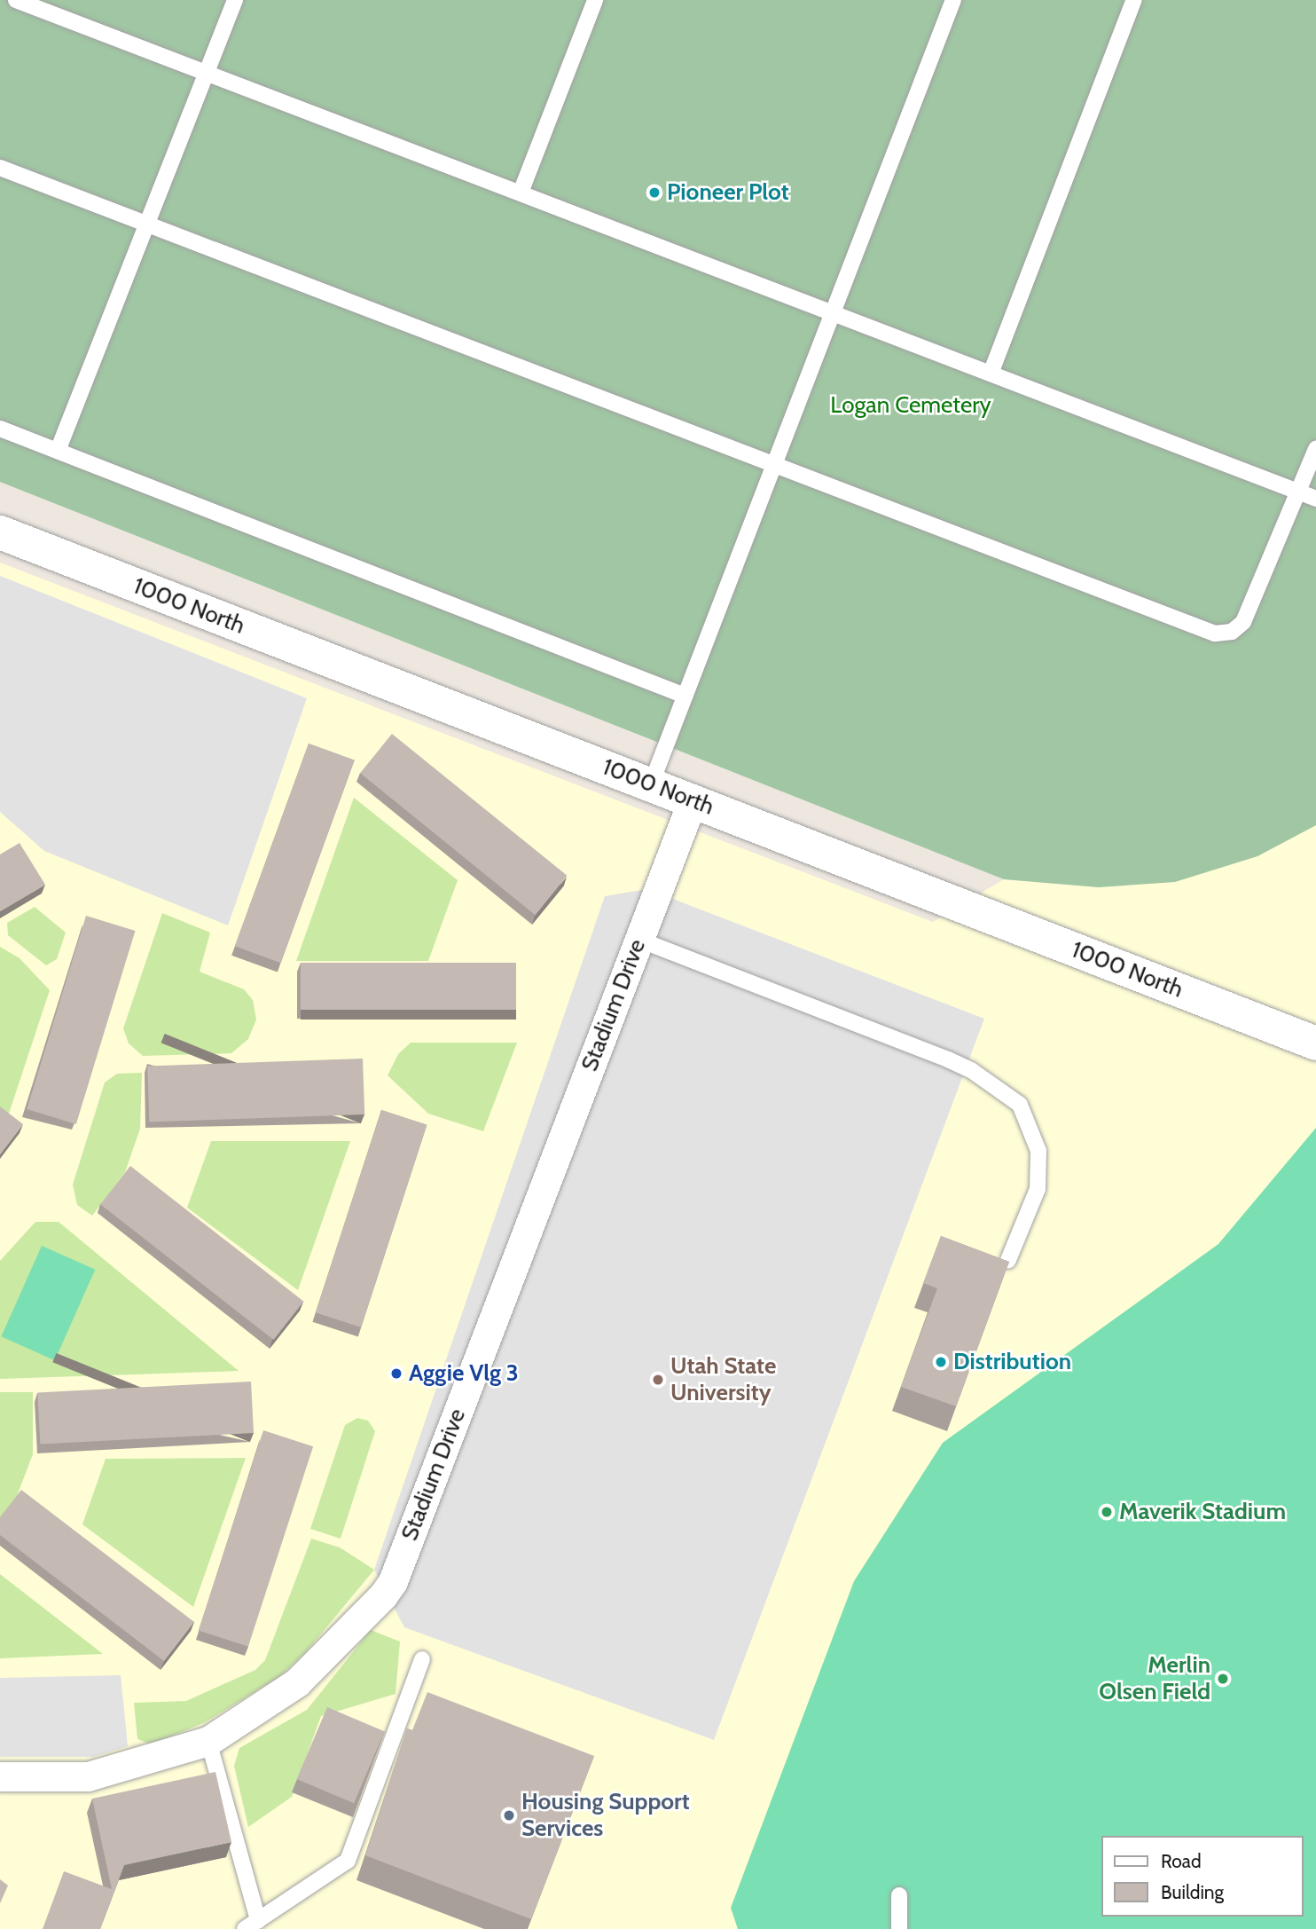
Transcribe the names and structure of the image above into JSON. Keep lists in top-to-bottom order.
{
  "streets": {
    "street": ["1000 North", "Stadium Drive"]
  },
  "crossings": [
    ["1000 North", "Stadium Drive"]
  ],
  "parks": ["Logan Cemetery"],
  "places": [
    "Pioneer Plot",
    "Distribution",
    "Aggie Vlg 3",
    "Utah State University",
    "Maverik Stadium",
    "Merlin Olsen Field",
    "Housing Support Services"
  ],
  "legend": ["Road", "Building"]
}
